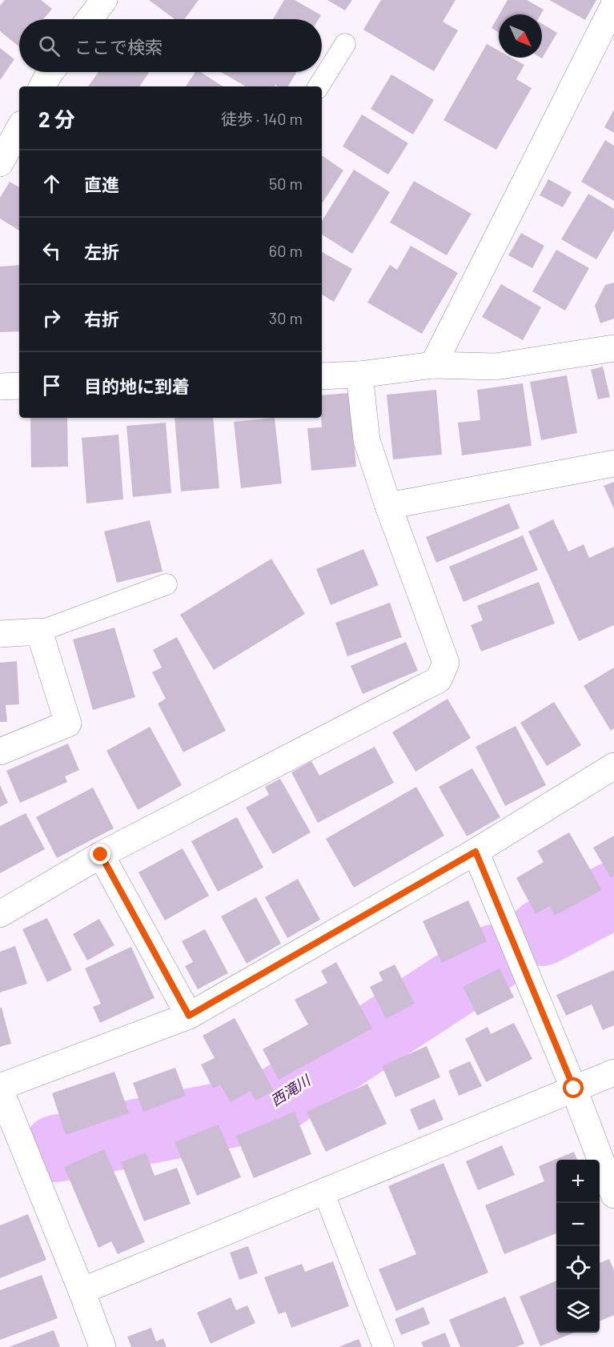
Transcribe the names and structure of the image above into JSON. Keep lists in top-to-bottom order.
{
  "water": ["西滝川"],
  "north": "bottom right",
  "page": {
    "search": "ここで検索",
    "heading": ["2 分", "徒歩 · 140 m"],
    "list": [
      ["直進", "50 m"],
      ["左折", "60 m"],
      ["右折", "30 m"],
      "目的地に到着"
    ],
    "map_buttons": ["+", "−"]
  }
}
